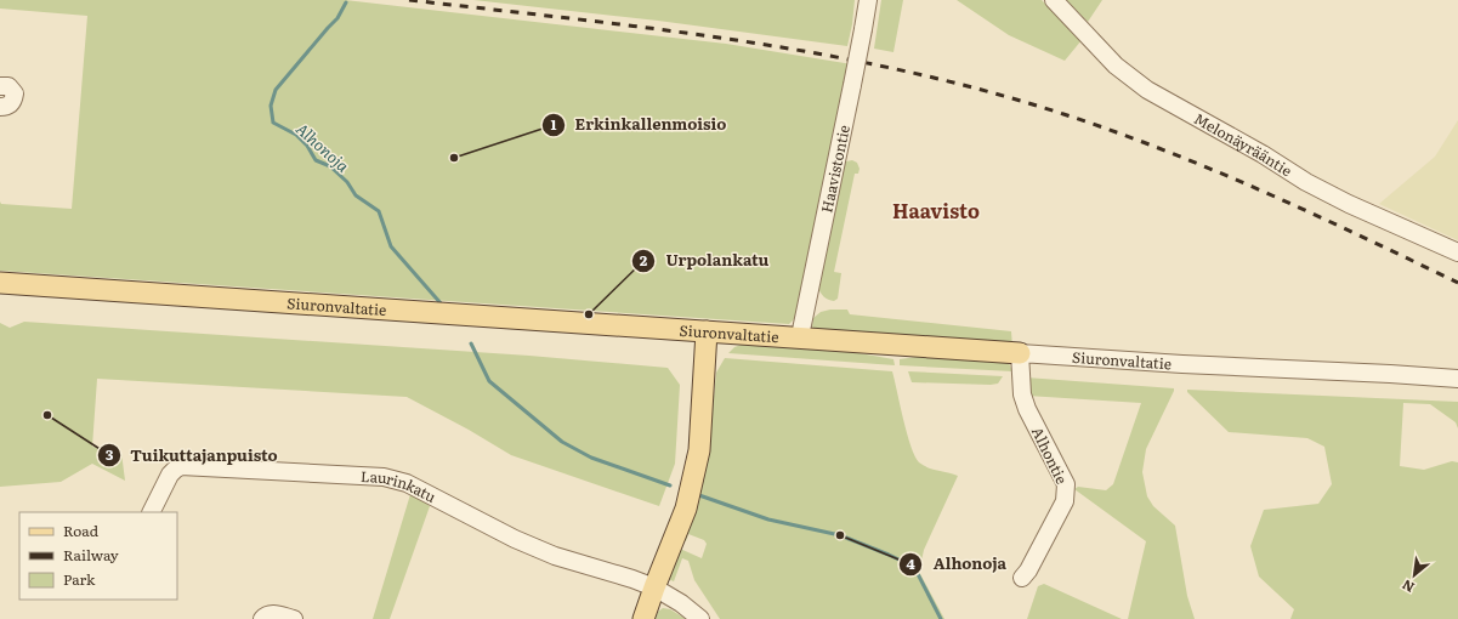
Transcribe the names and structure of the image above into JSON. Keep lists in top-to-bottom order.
{
  "streets": {
    "main road": ["Siuronvaltatie"],
    "street": [
      "Melonäyrääntie",
      "Haavistontie",
      "Alhontie",
      "Laurinkatu"
    ]
  },
  "crossings": [
    ["Haavistontie", "Siuronvaltatie"],
    ["Siuronvaltatie", "Alhontie"]
  ],
  "districts": ["Haavisto"],
  "water": ["Alhonoja"],
  "places": [
    "Erkinkallenmoisio",
    "Urpolankatu",
    "Tuikuttajanpuisto",
    "Alhonoja"
  ],
  "legend": ["Road", "Railway", "Park"],
  "north": "bottom left"
}
